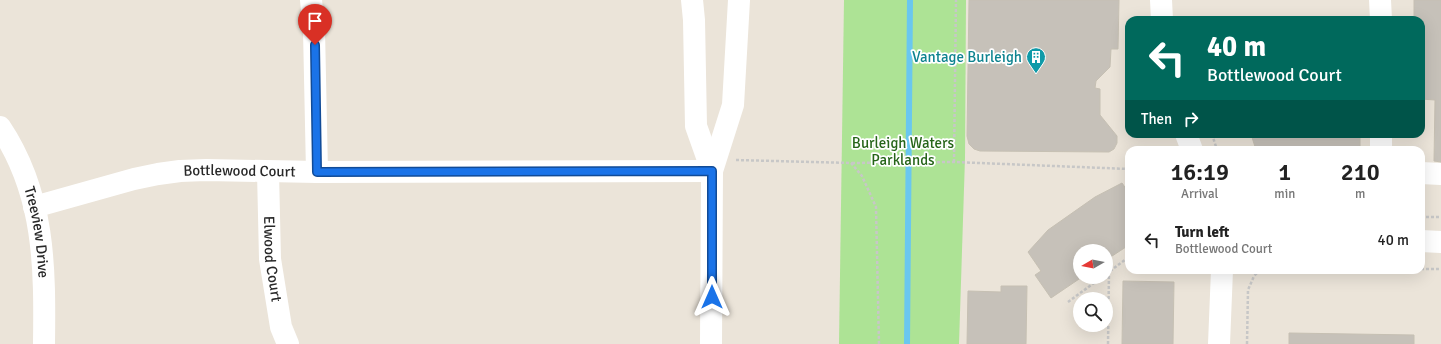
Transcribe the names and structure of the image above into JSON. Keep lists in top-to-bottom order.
{
  "streets": {
    "street": ["Bottlewood Court", "Treeview Drive", "Elwood Court"]
  },
  "crossings": [
    ["Bottlewood Court", "Treeview Drive"],
    ["Bottlewood Court", "Elwood Court"]
  ],
  "parks": ["Burleigh Waters Parklands"],
  "places": {
    "building": ["Vantage Burleigh"]
  },
  "north": "left",
  "page": {
    "turn": ["40 m", "Bottlewood Court"],
    "then": "Then",
    "eta": [
      "16:19",
      "Arrival",
      "1",
      "min",
      "210",
      "m"
    ],
    "list": [
      {
        "name": "Turn left",
        "note": "Bottlewood Court",
        "value": "40 m"
      }
    ]
  }
}
